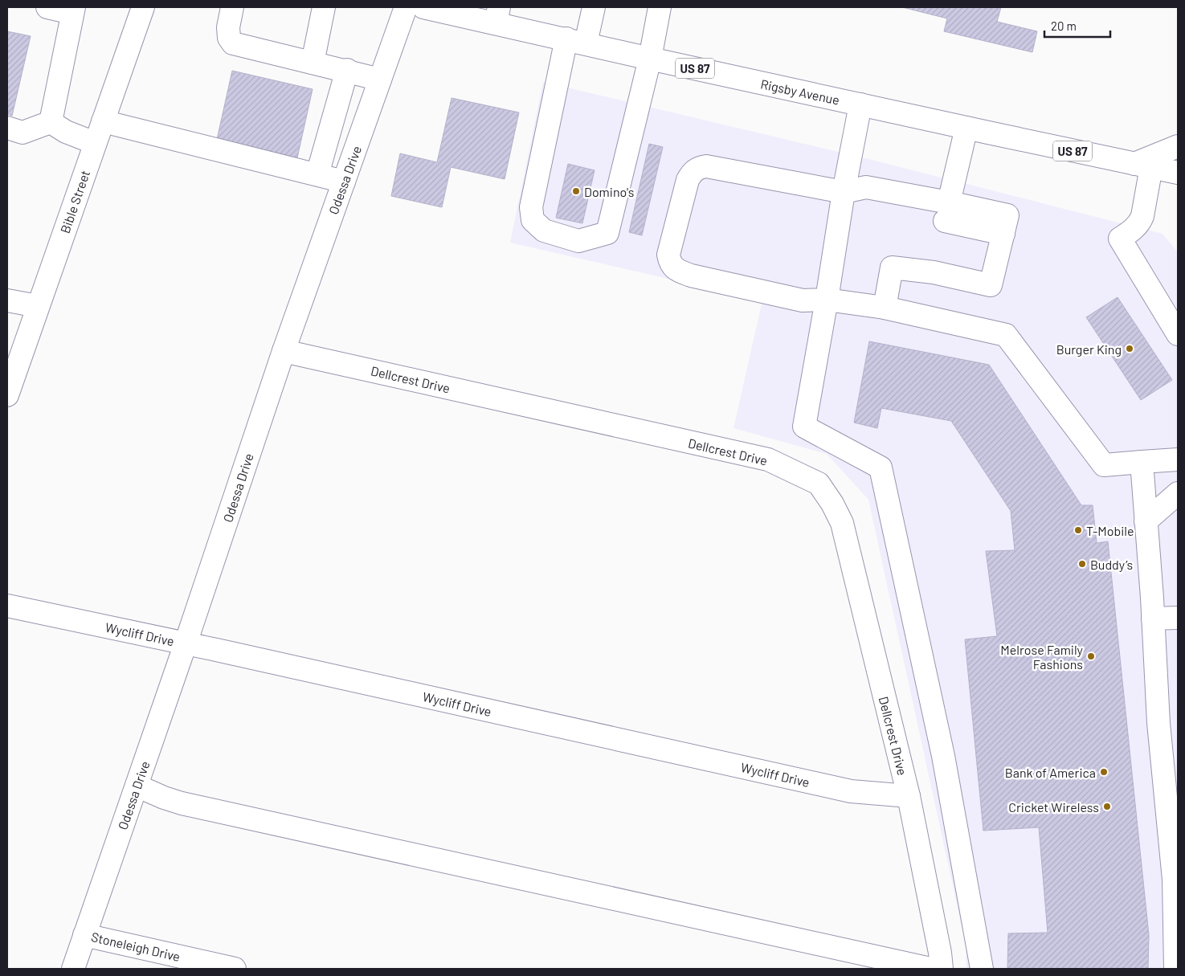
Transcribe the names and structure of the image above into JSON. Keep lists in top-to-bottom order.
{
  "streets": {
    "street": [
      "US 87",
      "Rigsby Avenue",
      "Odessa Drive",
      "Bible Street",
      "Dellcrest Drive",
      "Wycliff Drive",
      "Stoneleigh Drive"
    ]
  },
  "crossings": [
    ["Odessa Drive", "Dellcrest Drive"],
    ["Odessa Drive", "Wycliff Drive"],
    ["Odessa Drive", "Stoneleigh Drive"],
    ["Dellcrest Drive", "Wycliff Drive"]
  ],
  "places": [
    "Domino's",
    "Burger King",
    "T-Mobile",
    "Buddy’s",
    "Melrose Family Fashions",
    "Bank of America",
    "Cricket Wireless"
  ],
  "scale_bar": "20 m"
}
